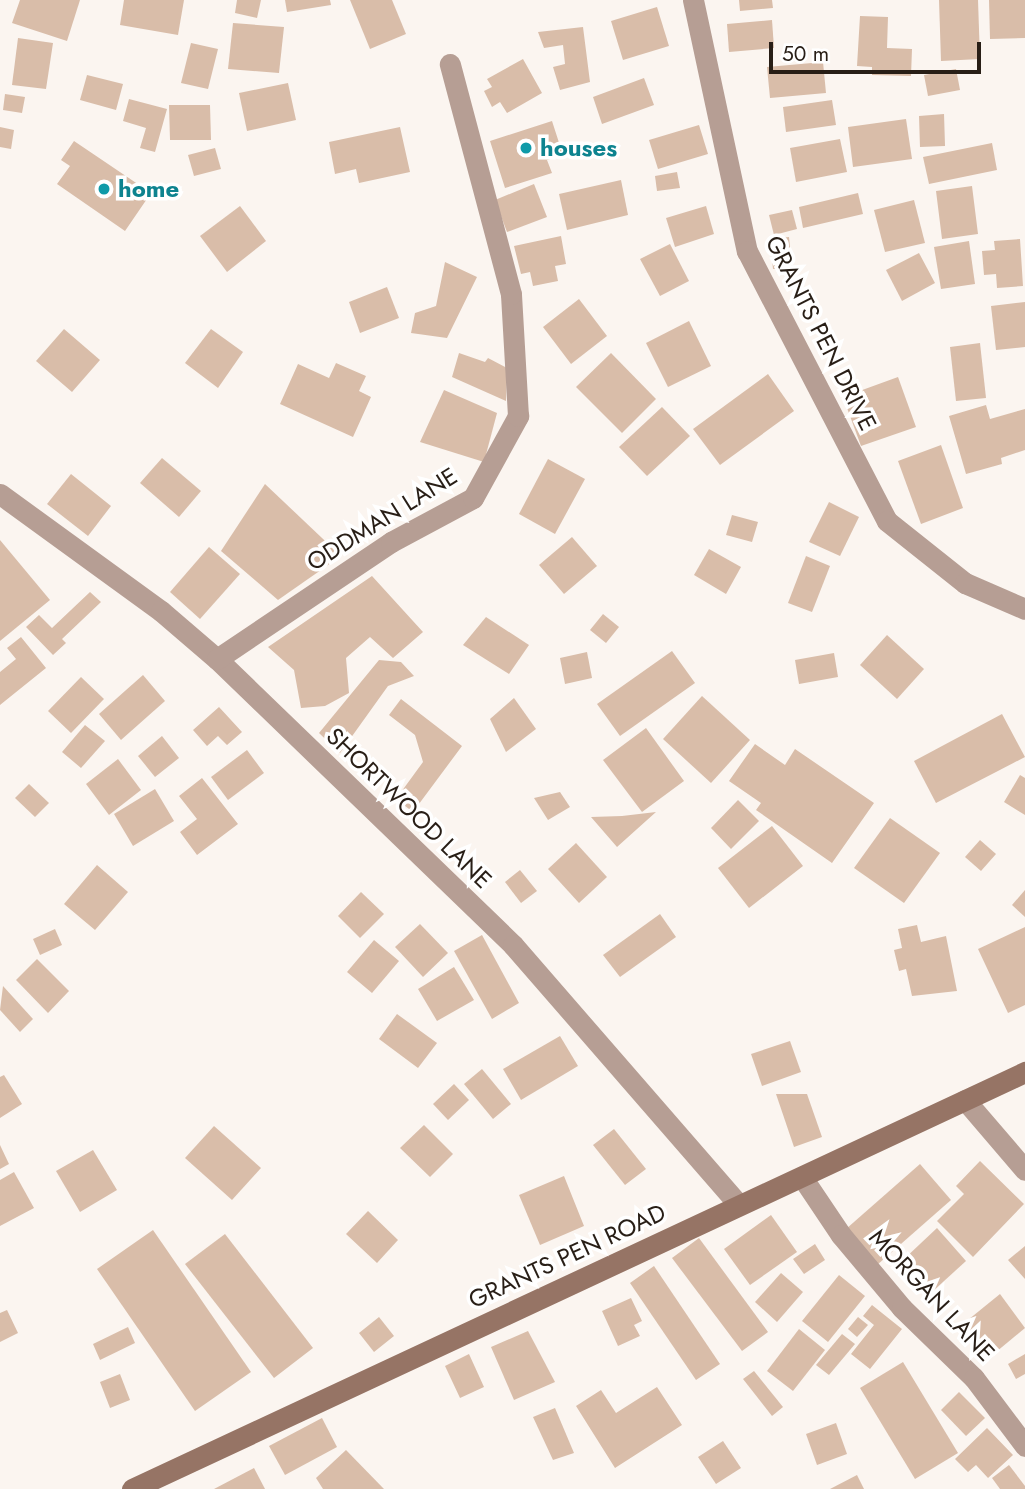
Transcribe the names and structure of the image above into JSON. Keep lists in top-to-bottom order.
{
  "streets": {
    "main road": ["GRANTS PEN ROAD"],
    "street": [
      "GRANTS PEN DRIVE",
      "ODDMAN LANE",
      "SHORTWOOD LANE",
      "MORGAN LANE"
    ]
  },
  "crossings": [
    ["ODDMAN LANE", "SHORTWOOD LANE"],
    ["SHORTWOOD LANE", "GRANTS PEN ROAD"],
    ["GRANTS PEN ROAD", "MORGAN LANE"]
  ],
  "places": ["houses", "home"],
  "scale_bar": "50 m"
}
